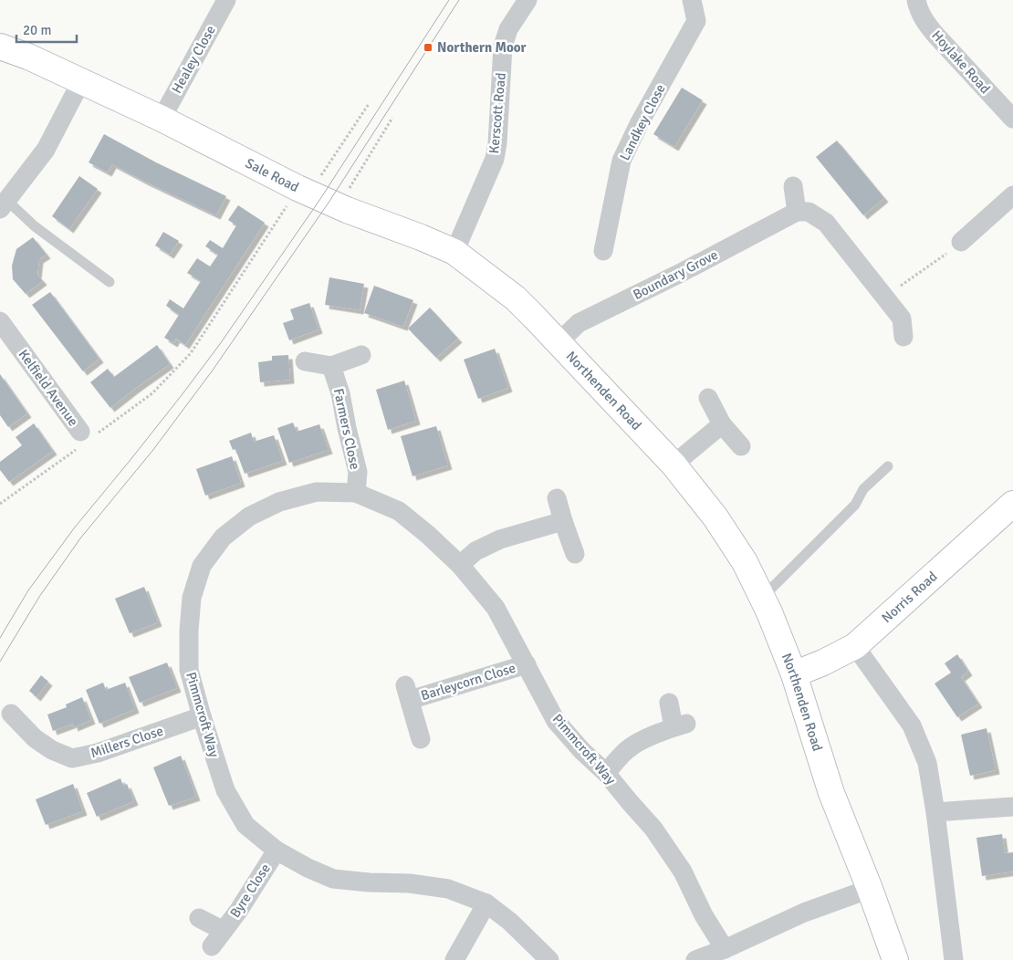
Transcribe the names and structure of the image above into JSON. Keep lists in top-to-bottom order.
{
  "streets": {
    "main road": ["Sale Road", "Northenden Road", "Norris Road"],
    "street": [
      "Healey Close",
      "Hoylake Road",
      "Kerscott Road",
      "Landkey Close",
      "Boundary Grove",
      "Kelfield Avenue",
      "Farmers Close",
      "Barleycorn Close",
      "Pimmcroft Way",
      "Millers Close",
      "Byre Close"
    ]
  },
  "crossings": [
    ["Healey Close", "Sale Road"],
    ["Kerscott Road", "Sale Road"],
    ["Sale Road", "Northenden Road"],
    ["Boundary Grove", "Northenden Road"],
    ["Northenden Road", "Norris Road"],
    ["Farmers Close", "Pimmcroft Way"],
    ["Barleycorn Close", "Pimmcroft Way"],
    ["Pimmcroft Way", "Millers Close"],
    ["Pimmcroft Way", "Byre Close"]
  ],
  "places": {
    "transit": ["Northern Moor"]
  },
  "scale_bar": "20 m"
}
